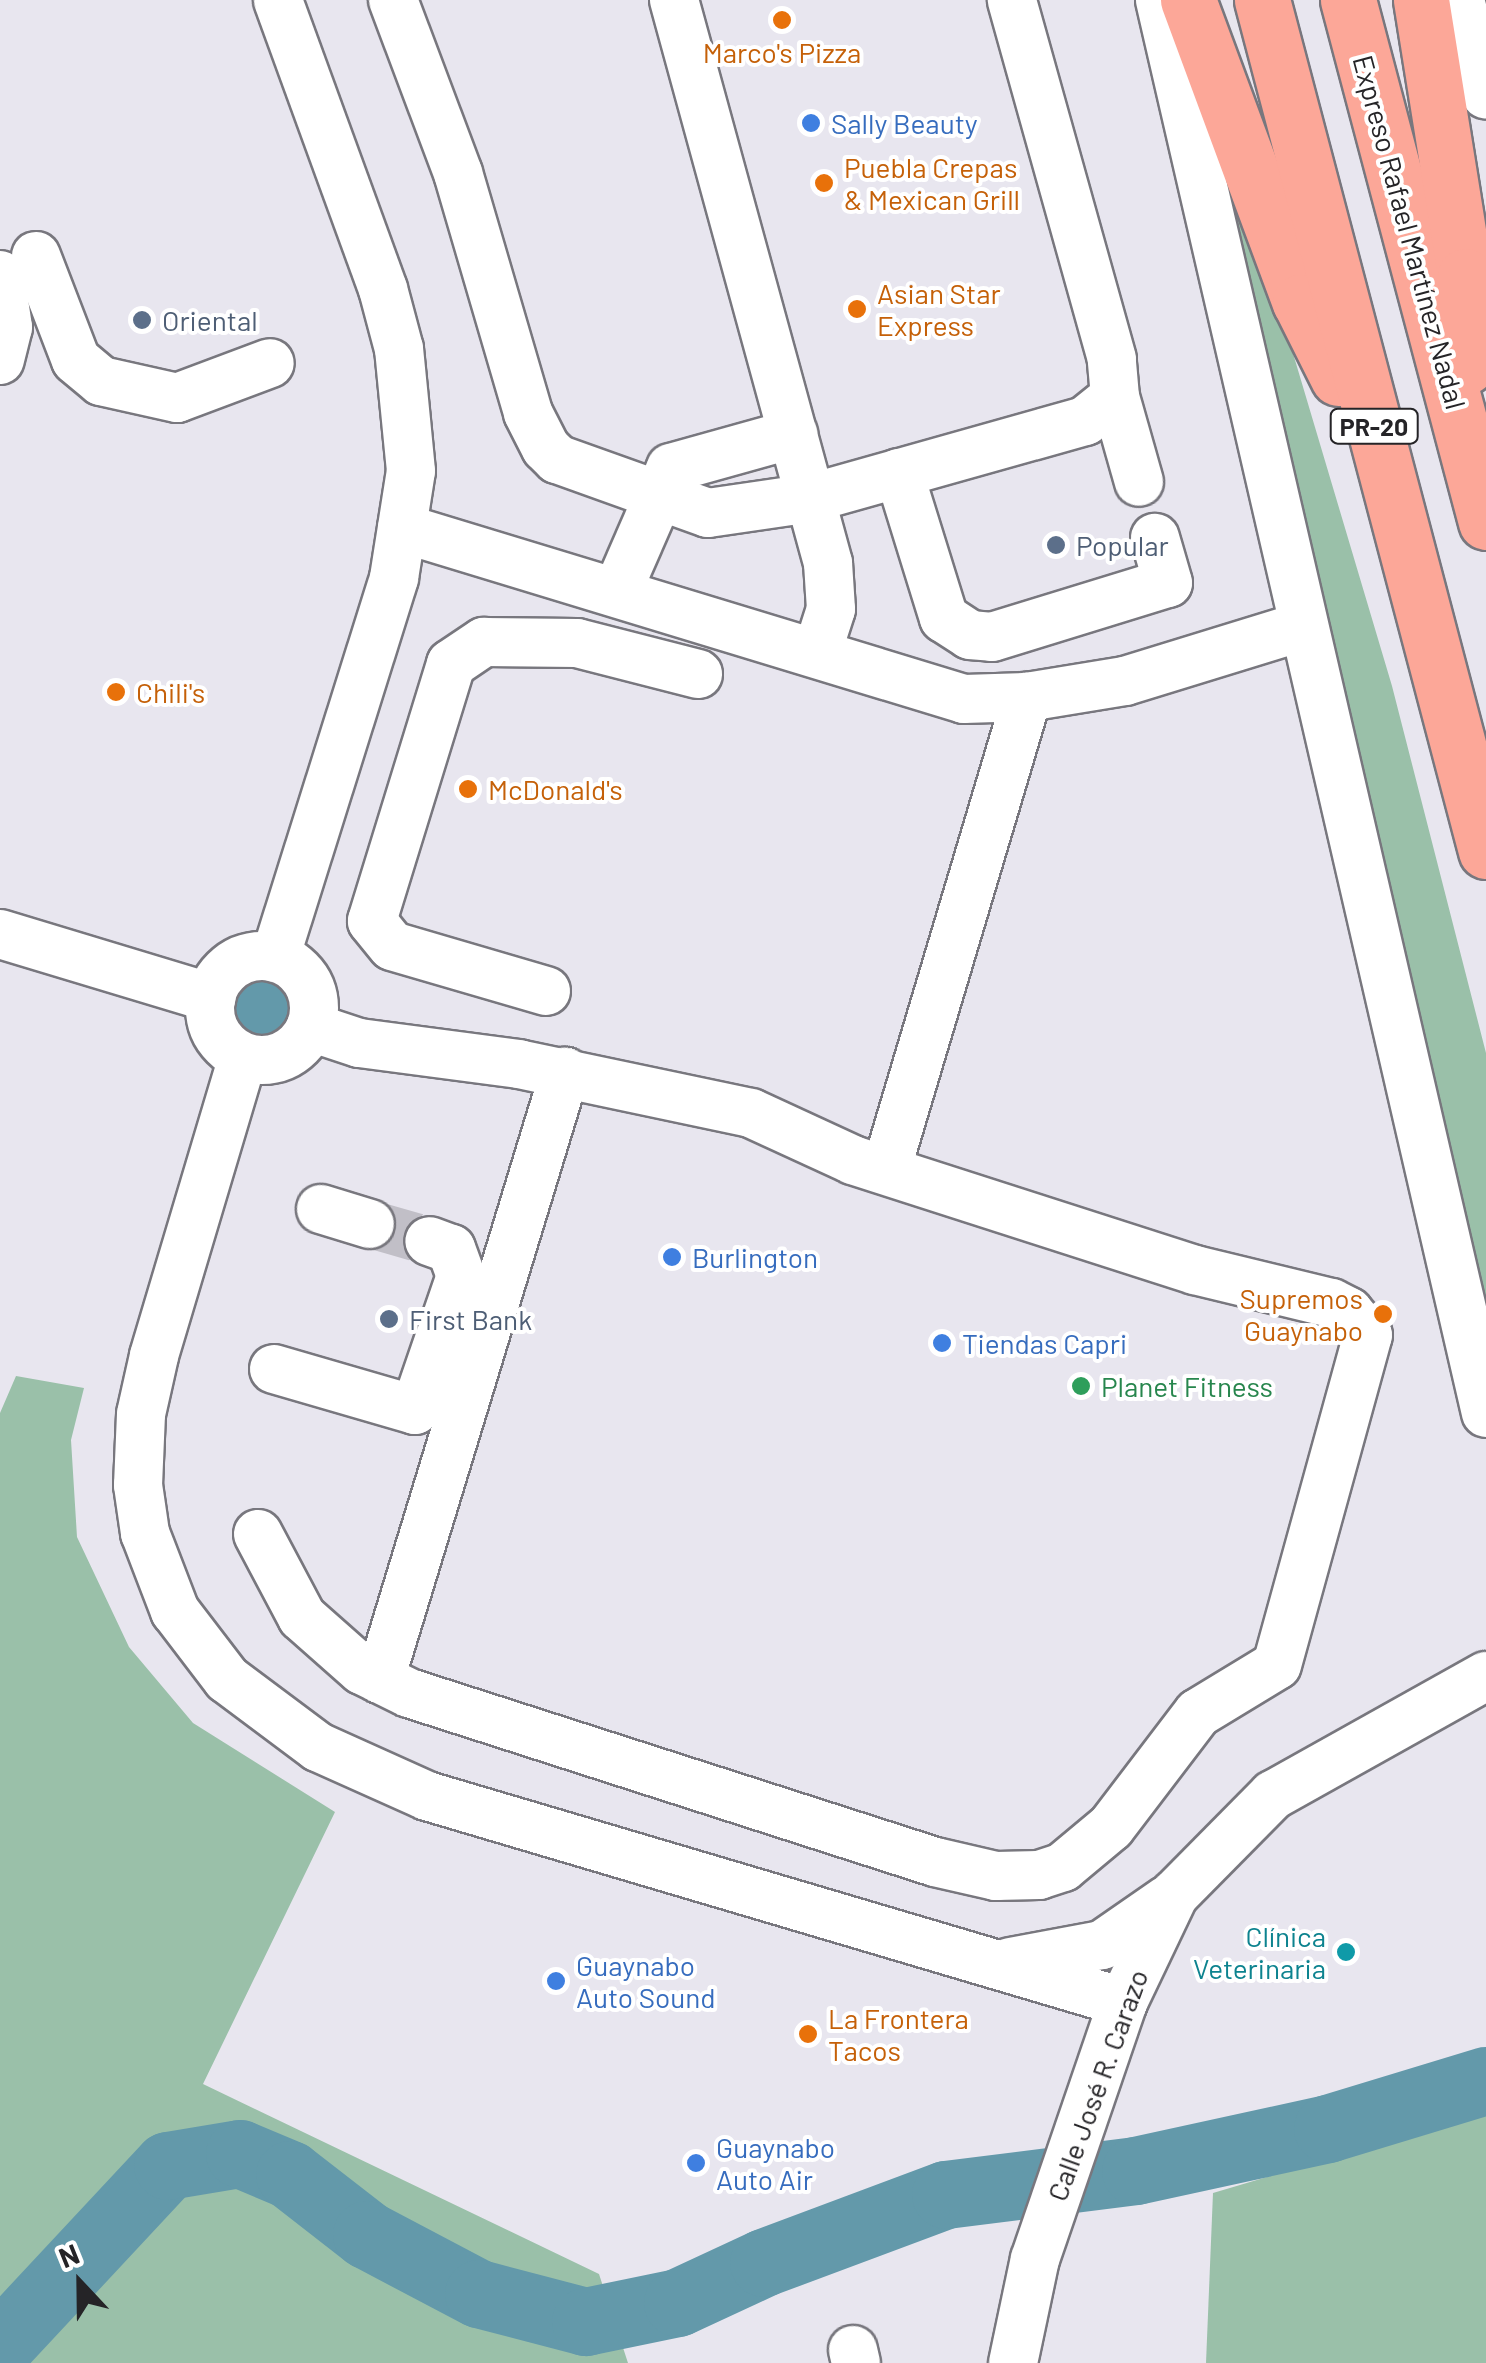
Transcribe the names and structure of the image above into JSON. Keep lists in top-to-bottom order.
{
  "streets": {
    "highway": ["Expreso Rafael Martínez Nadal", "PR-20"],
    "street": ["Calle José R. Carazo"]
  },
  "places": [
    "Marco's Pizza",
    "Sally Beauty",
    "Puebla Crepas & Mexican Grill",
    "Asian Star Express",
    "Oriental",
    "Popular",
    "Chili's",
    "McDonald's",
    "Burlington",
    "Supremos Guaynabo",
    "First Bank",
    "Tiendas Capri",
    "Planet Fitness",
    "Clínica Veterinaria",
    "Guaynabo Auto Sound",
    "La Frontera Tacos",
    "Guaynabo Auto Air"
  ],
  "north": "top"
}
